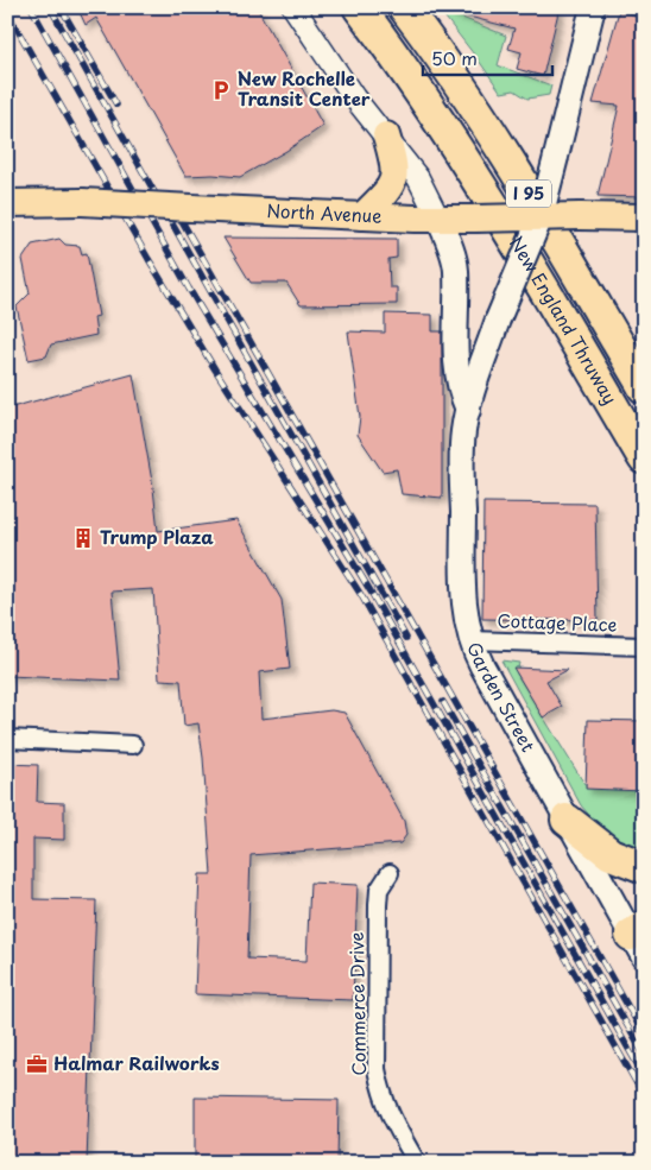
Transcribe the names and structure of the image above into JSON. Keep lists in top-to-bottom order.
{
  "streets": {
    "highway": ["I 95", "New England Thruway"],
    "main road": ["North Avenue", "Garden Street"],
    "street": ["Cottage Place", "Commerce Drive"]
  },
  "crossings": [
    ["North Avenue", "Garden Street"],
    ["Cottage Place", "Garden Street"]
  ],
  "places": {
    "parking": ["New Rochelle Transit Center"],
    "building": ["Trump Plaza"],
    "office": ["Halmar Railworks"]
  },
  "scale_bar": "50 m"
}
